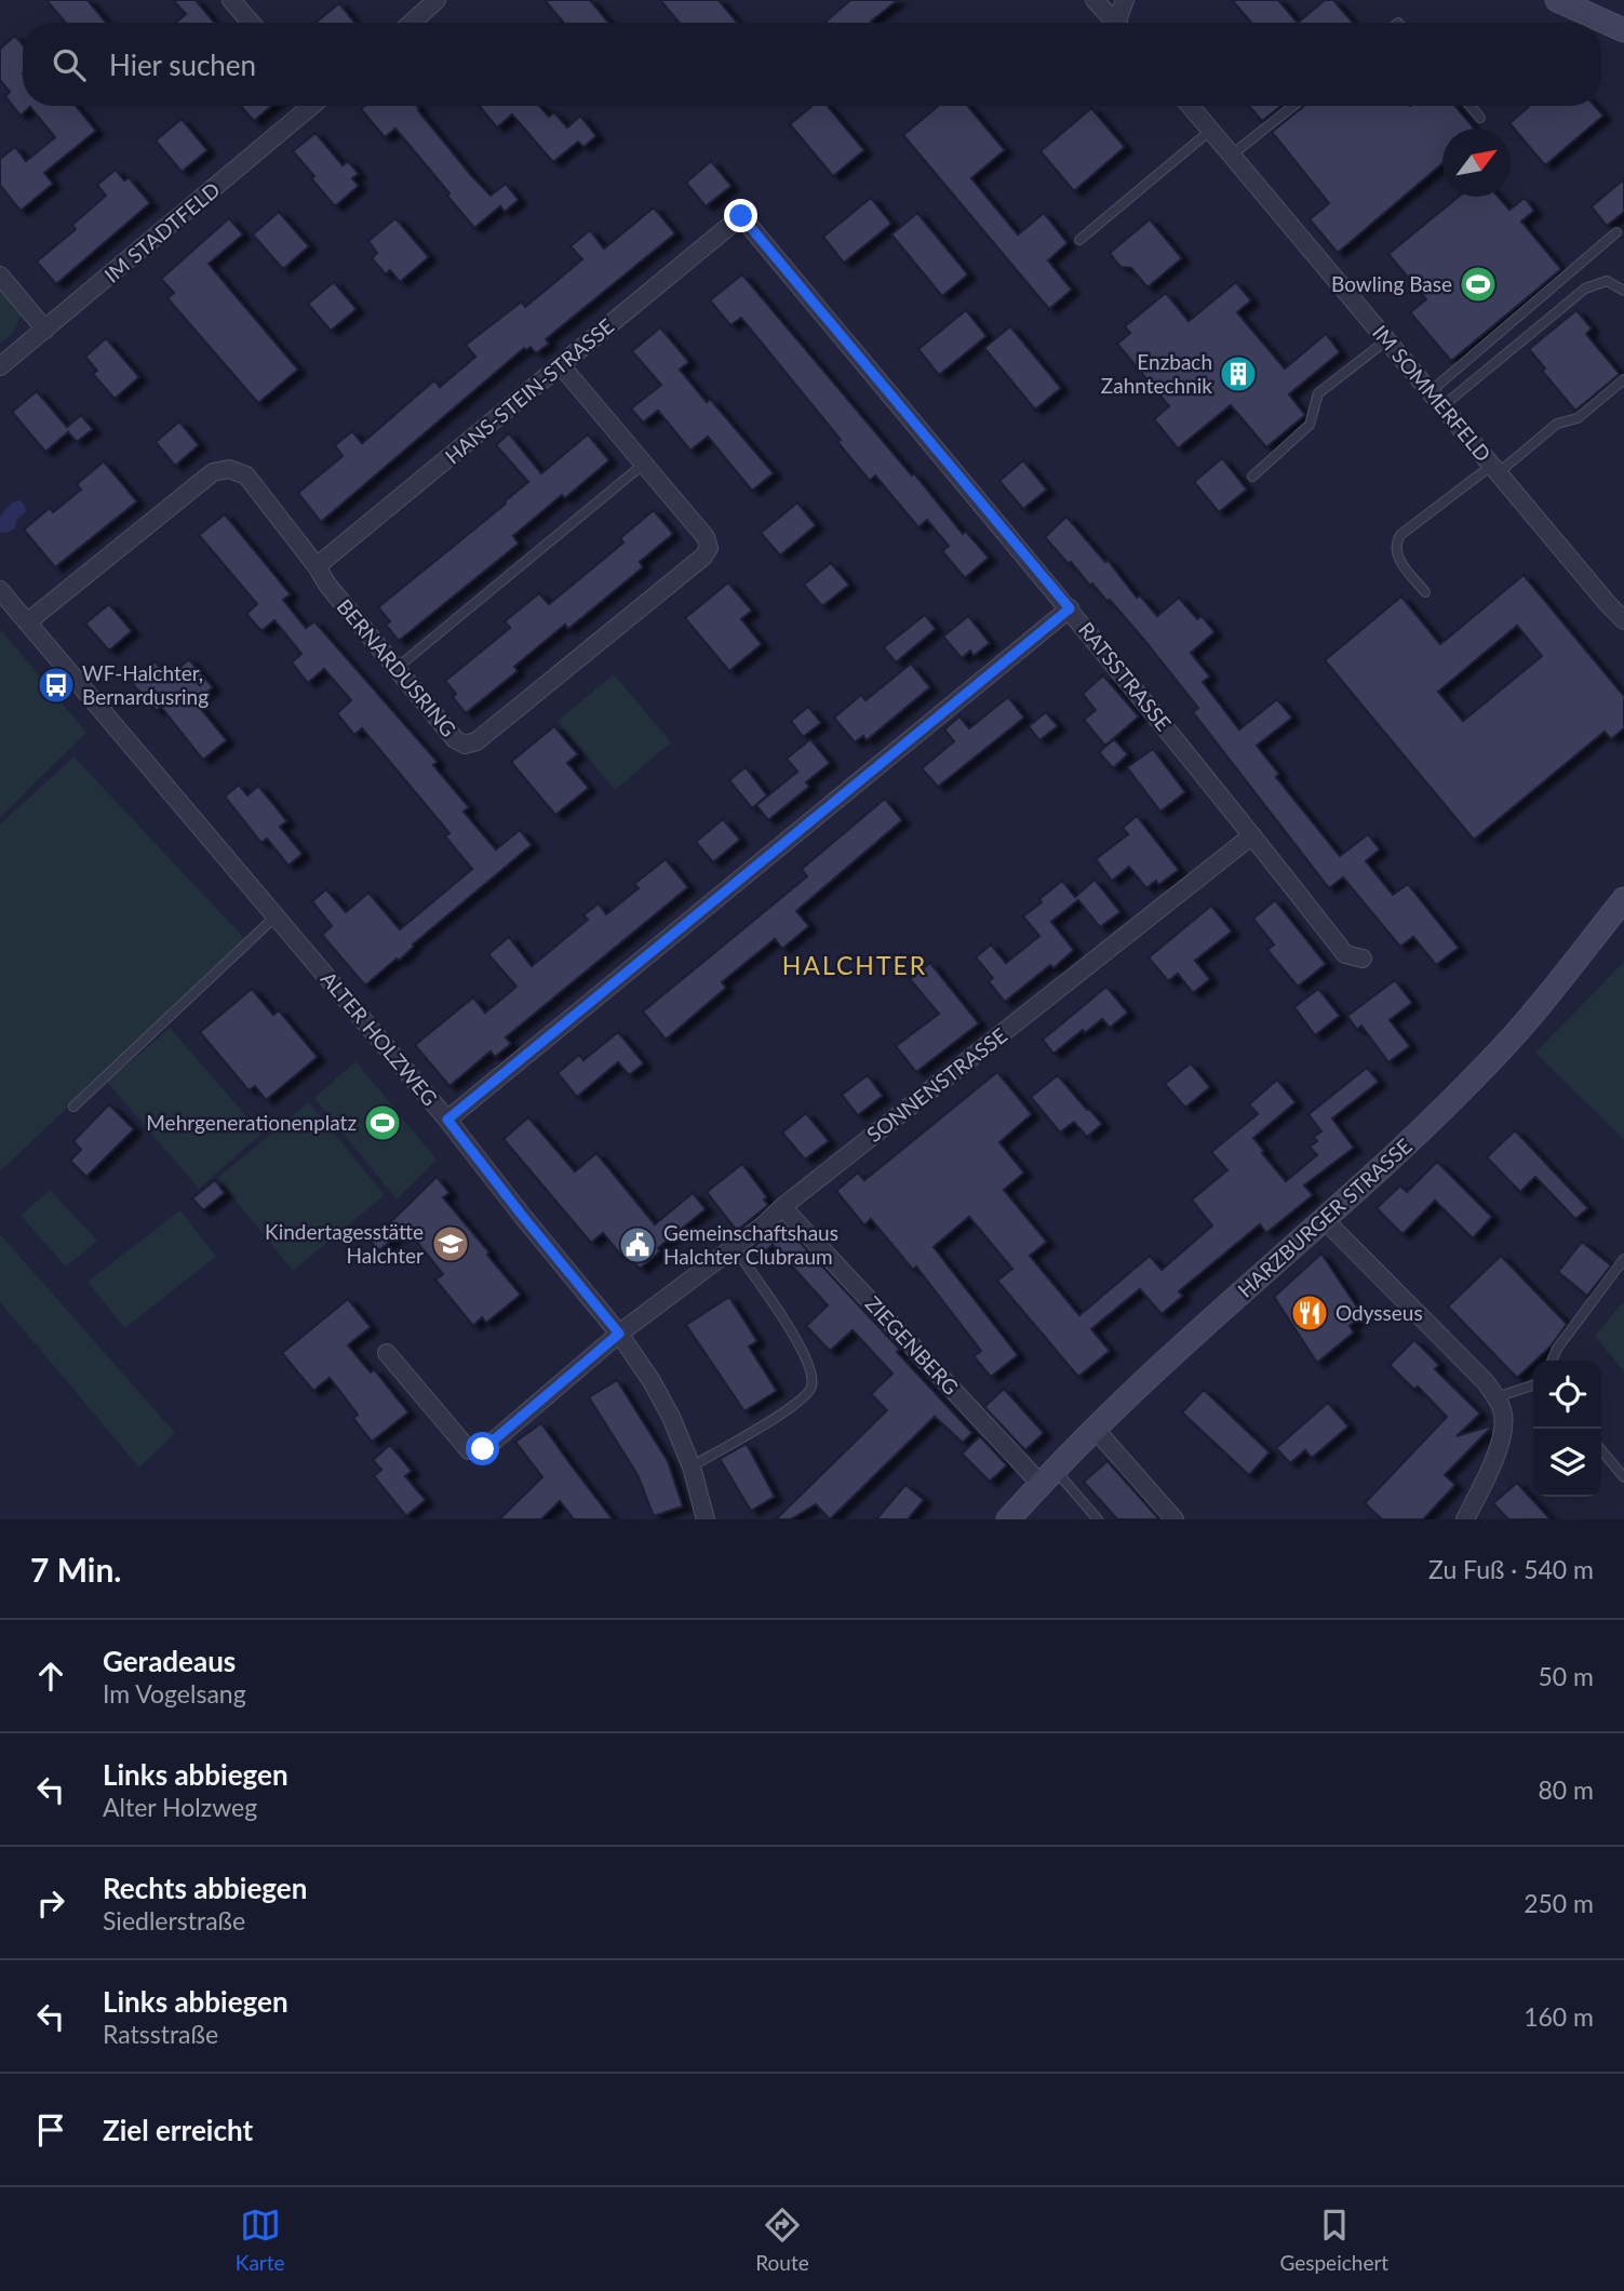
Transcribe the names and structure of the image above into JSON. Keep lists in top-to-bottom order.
{
  "streets": {
    "main road": ["HARZBURGER STRASSE"],
    "street": [
      "IM STADTFELD",
      "HANS-STEIN-STRASSE",
      "IM SOMMERFELD",
      "BERNARDUSRING",
      "RATSSTRASSE",
      "ALTER HOLZWEG",
      "SONNENSTRASSE",
      "ZIEGENBERG"
    ]
  },
  "crossings": [
    ["HANS-STEIN-STRASSE", "BERNARDUSRING"],
    ["HANS-STEIN-STRASSE", "RATSSTRASSE"],
    ["BERNARDUSRING", "ALTER HOLZWEG"],
    ["RATSSTRASSE", "SONNENSTRASSE"],
    ["ALTER HOLZWEG", "SONNENSTRASSE"],
    ["SONNENSTRASSE", "ZIEGENBERG"],
    ["HARZBURGER STRASSE", "ZIEGENBERG"]
  ],
  "districts": ["HALCHTER"],
  "places": {
    "sports": ["Bowling Base", "Mehrgenerationenplatz"],
    "building": ["Enzbach Zahntechnik"],
    "bus stop": ["WF-Halchter, Bernardusring"],
    "school or university": ["Kindertagesstätte Halchter"],
    "public building": ["Gemeinschaftshaus Halchter Clubraum"],
    "restaurant": ["Odysseus"]
  },
  "north": "top right",
  "page": {
    "search": "Hier suchen",
    "heading": ["7 Min.", "Zu Fuß · 540 m"],
    "list": [
      ["Geradeaus", "Im Vogelsang", "50 m"],
      ["Links abbiegen", "Alter Holzweg", "80 m"],
      ["Rechts abbiegen", "Siedlerstraße", "250 m"],
      ["Links abbiegen", "Ratsstraße", "160 m"],
      "Ziel erreicht"
    ],
    "nav": ["Karte", "Route", "Gespeichert"]
  }
}
